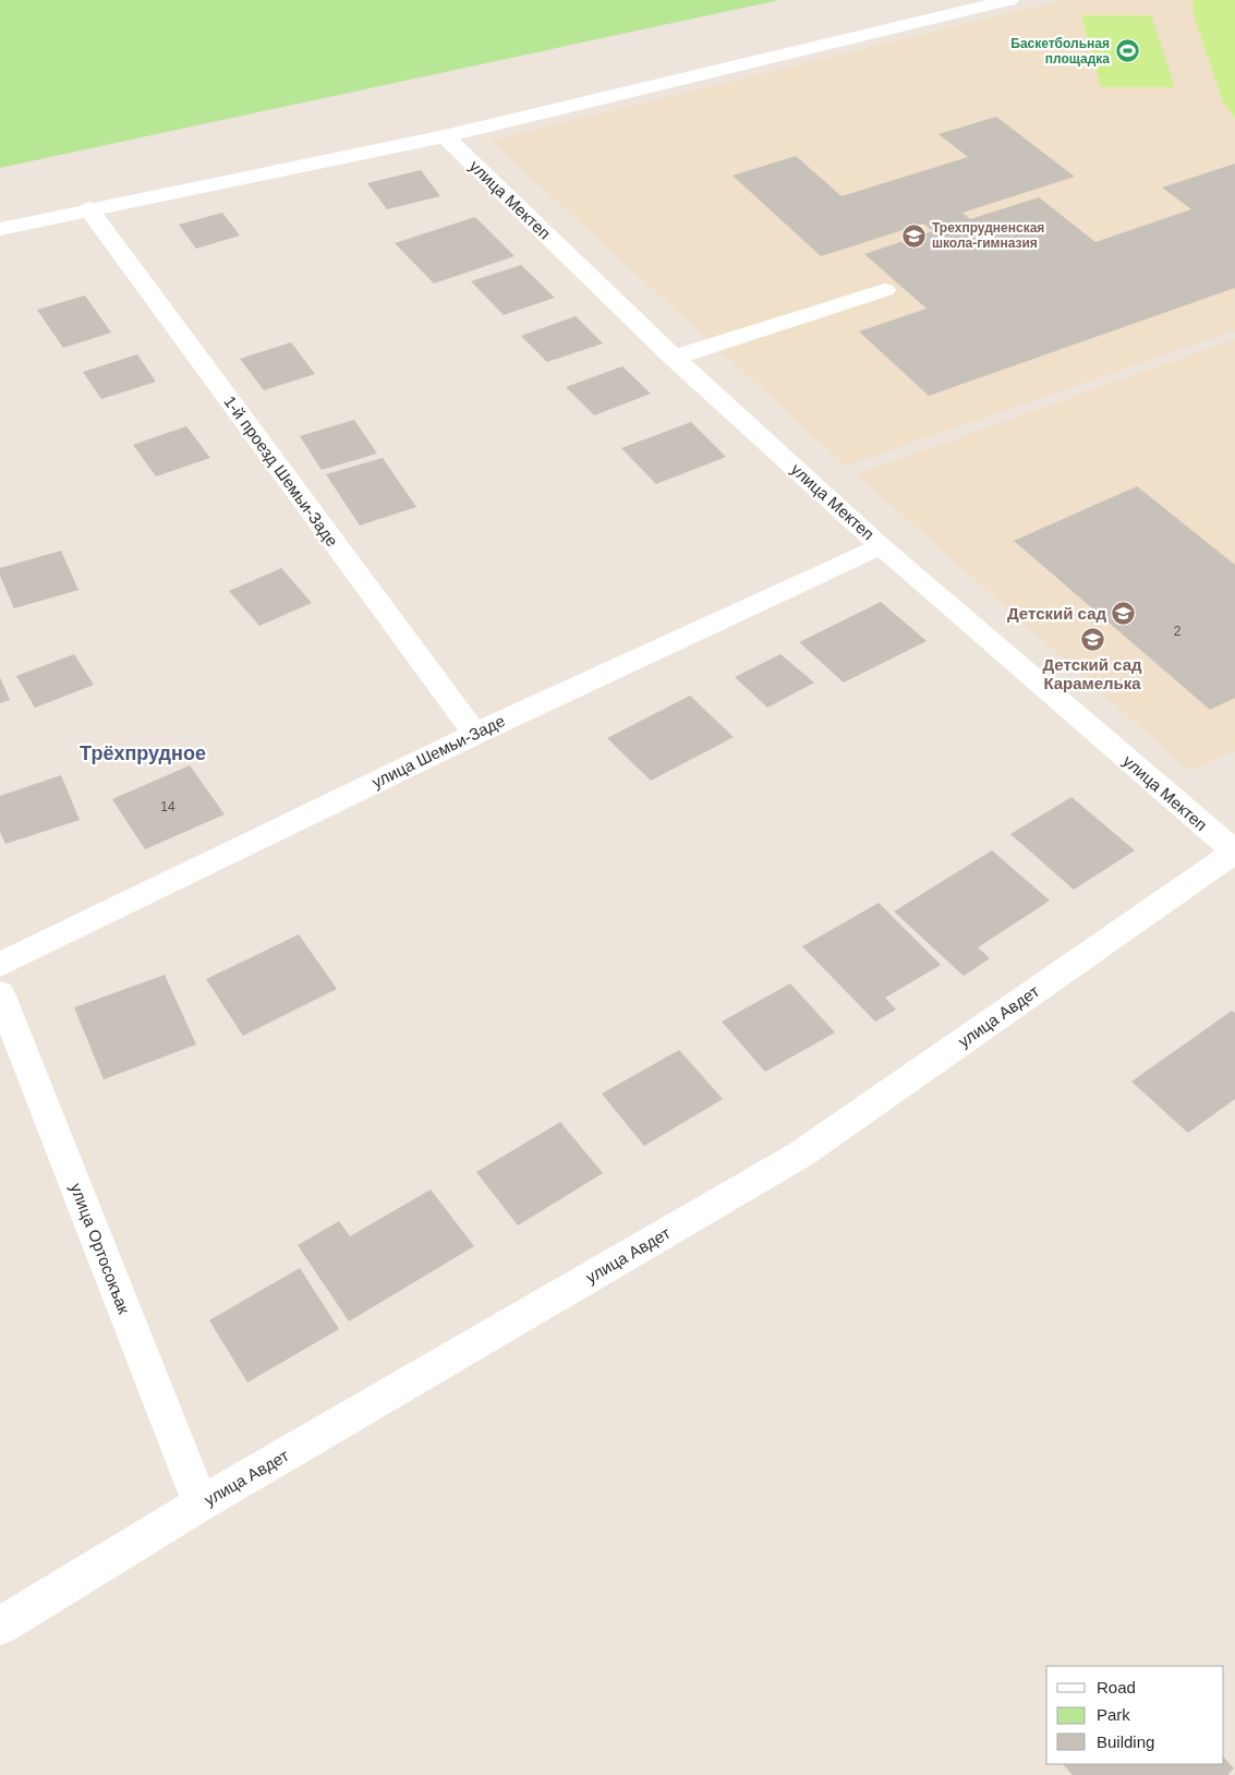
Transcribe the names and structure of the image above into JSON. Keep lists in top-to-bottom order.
{
  "streets": {
    "street": [
      "улица Мектеп",
      "1-й проезд Шемьи-Заде",
      "улица Шемьи-Заде",
      "улица Авдет",
      "улица Ортосокъак"
    ]
  },
  "crossings": [
    ["улица Мектеп", "улица Шемьи-Заде"],
    ["улица Мектеп", "улица Авдет"],
    ["1-й проезд Шемьи-Заде", "улица Шемьи-Заде"],
    ["улица Авдет", "улица Ортосокъак"]
  ],
  "districts": ["Трёхпрудное"],
  "places": {
    "sports": ["Баскетбольная площадка"],
    "school or university": ["Трехпрудненская школа-гимназия", "Детский сад", "Детский сад Карамелька"]
  },
  "house_numbers": ["2", "14"],
  "legend": ["Road", "Park", "Building"]
}
